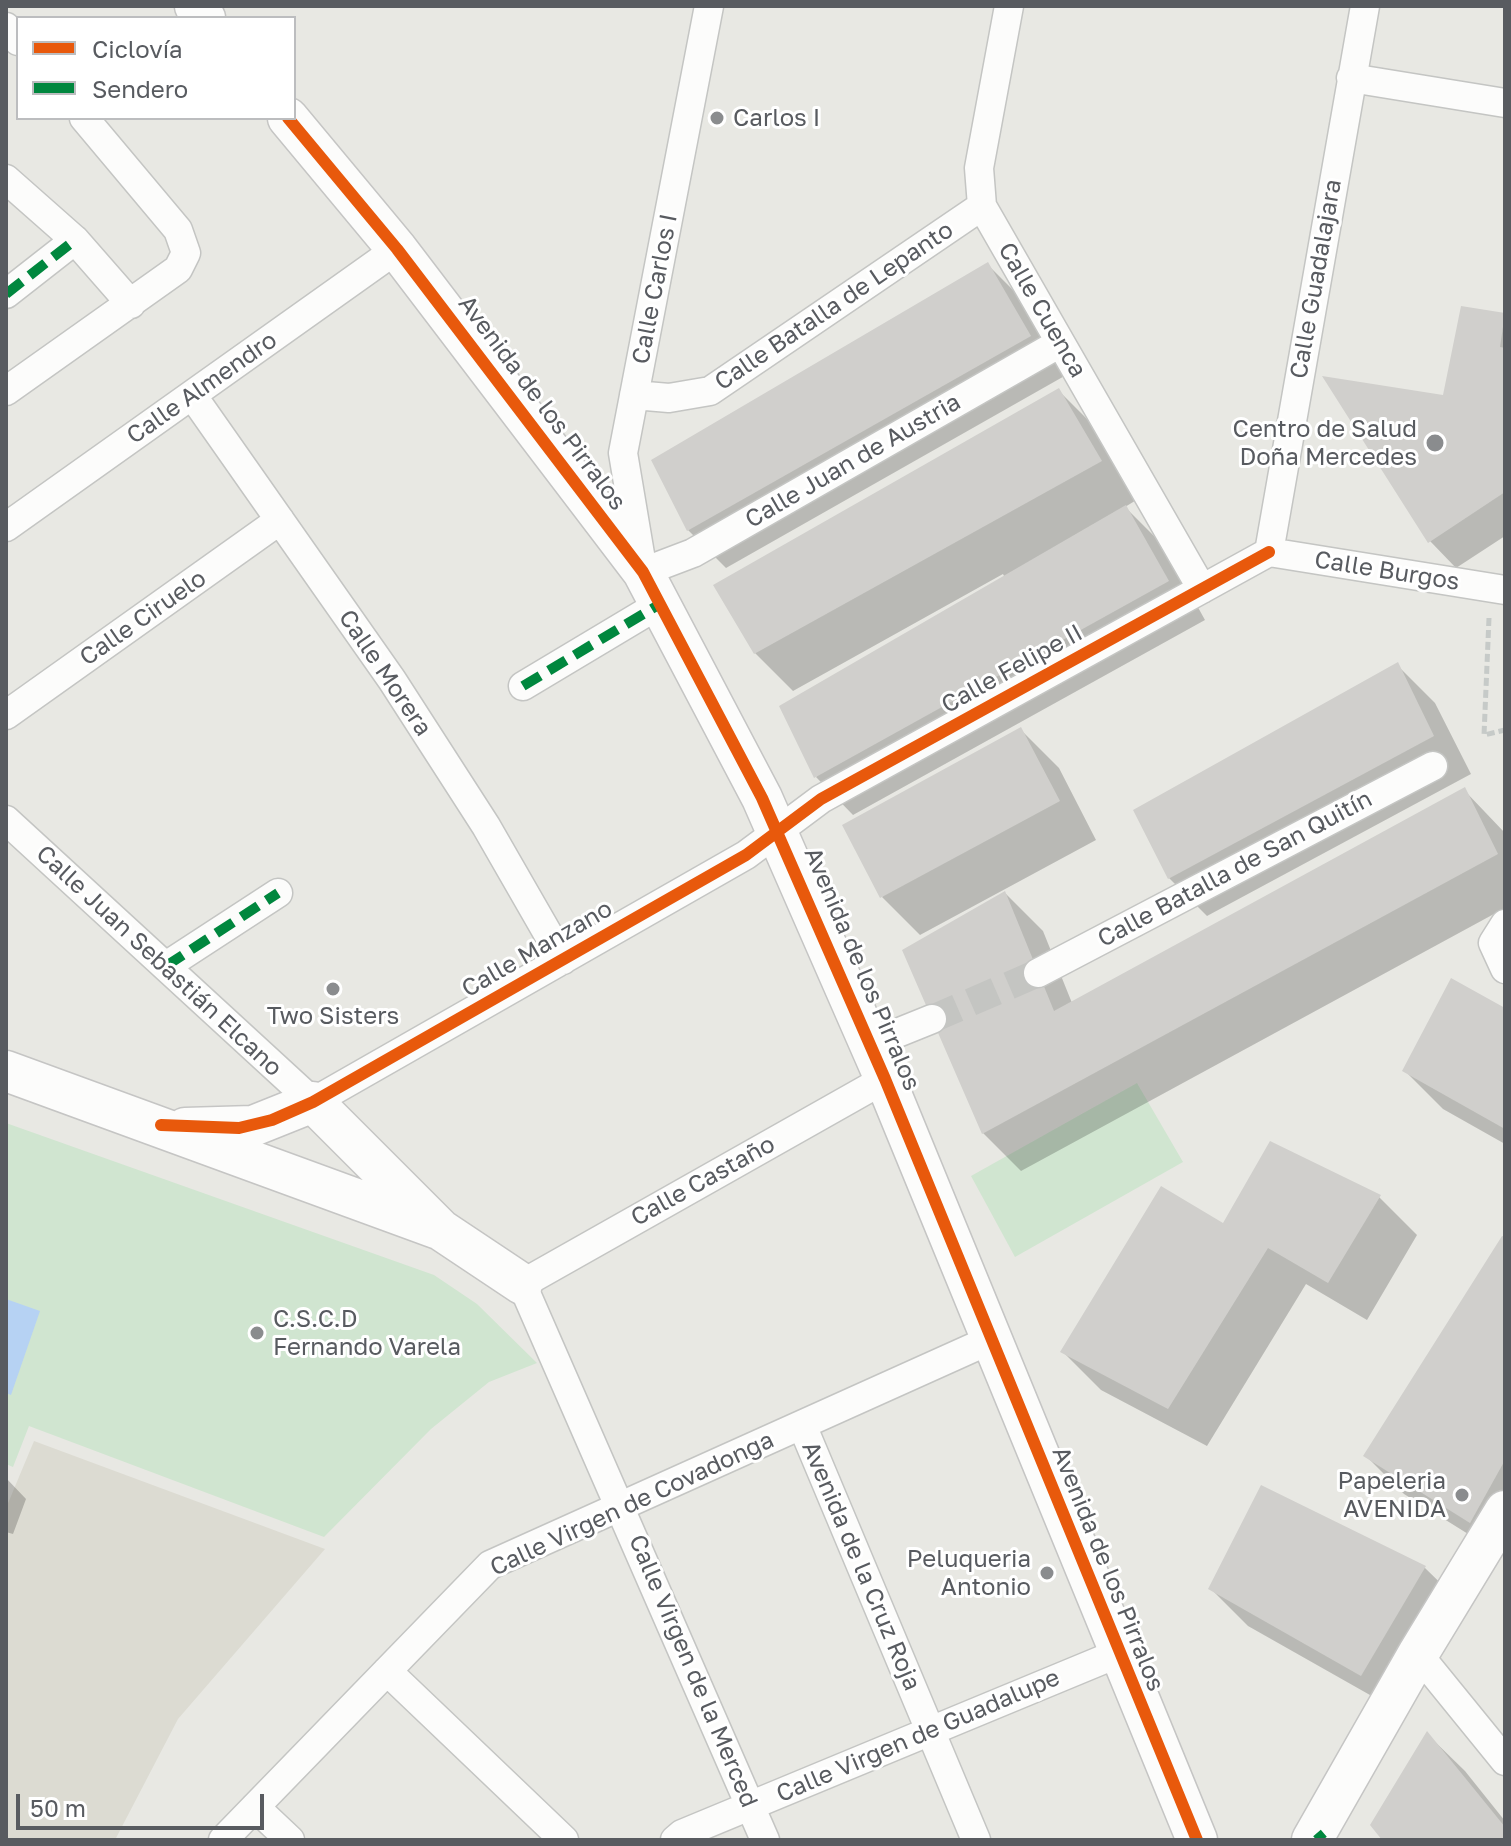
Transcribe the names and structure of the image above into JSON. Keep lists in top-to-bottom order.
{
  "streets": {
    "street": [
      "Calle Guadalajara",
      "Calle Carlos I",
      "Calle Batalla de Lepanto",
      "Calle Cuenca",
      "Calle Almendro",
      "Avenida de los Pirralos",
      "Calle Juan de Austria",
      "Calle Burgos",
      "Calle Ciruelo",
      "Calle Felipe II",
      "Calle Morera",
      "Calle Batalla de San Quitín",
      "Calle Manzano",
      "Calle Juan Sebastián Elcano",
      "Calle Castaño",
      "Calle Virgen de Covadonga",
      "Avenida de la Cruz Roja",
      "Calle Virgen de la Merced",
      "Calle Virgen de Guadalupe"
    ]
  },
  "crossings": [
    ["Calle Guadalajara", "Calle Burgos"],
    ["Calle Guadalajara", "Calle Felipe II"],
    ["Calle Carlos I", "Calle Batalla de Lepanto"],
    ["Calle Carlos I", "Avenida de los Pirralos"],
    ["Calle Carlos I", "Calle Juan de Austria"],
    ["Calle Batalla de Lepanto", "Calle Cuenca"],
    ["Calle Cuenca", "Calle Juan de Austria"],
    ["Calle Cuenca", "Calle Felipe II"],
    ["Calle Almendro", "Avenida de los Pirralos"],
    ["Calle Almendro", "Calle Morera"],
    ["Avenida de los Pirralos", "Calle Juan de Austria"],
    ["Avenida de los Pirralos", "Calle Felipe II"],
    ["Avenida de los Pirralos", "Calle Manzano"],
    ["Avenida de los Pirralos", "Calle Castaño"],
    ["Avenida de los Pirralos", "Calle Virgen de Covadonga"],
    ["Avenida de los Pirralos", "Calle Virgen de Guadalupe"],
    ["Calle Burgos", "Calle Felipe II"],
    ["Calle Ciruelo", "Calle Morera"],
    ["Calle Felipe II", "Calle Manzano"],
    ["Calle Morera", "Calle Manzano"],
    ["Calle Manzano", "Calle Juan Sebastián Elcano"],
    ["Calle Castaño", "Calle Virgen de la Merced"],
    ["Calle Virgen de Covadonga", "Avenida de la Cruz Roja"],
    ["Calle Virgen de Covadonga", "Calle Virgen de la Merced"],
    ["Avenida de la Cruz Roja", "Calle Virgen de Guadalupe"],
    ["Calle Virgen de la Merced", "Calle Virgen de Guadalupe"]
  ],
  "places": [
    "Carlos I",
    "Centro de Salud Doña Mercedes",
    "Two Sisters",
    "C.S.C.D Fernando Varela",
    "Papeleria AVENIDA",
    "Peluqueria Antonio"
  ],
  "legend": ["Ciclovía", "Sendero"],
  "scale_bar": "50 m"
}
